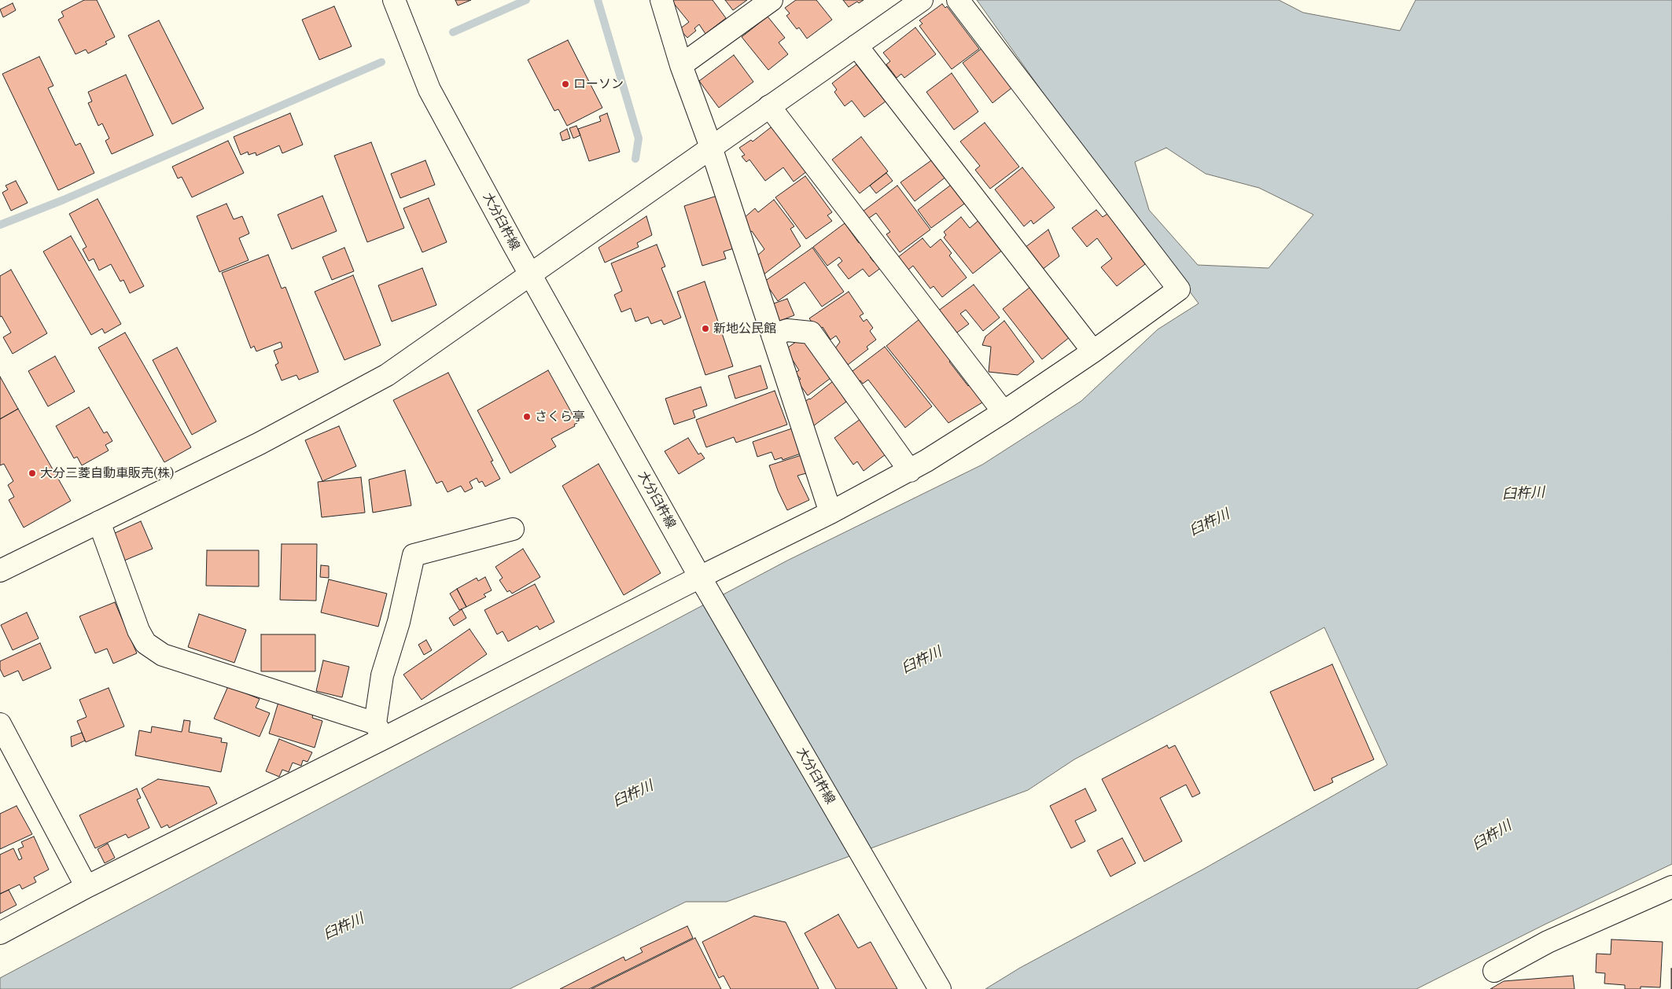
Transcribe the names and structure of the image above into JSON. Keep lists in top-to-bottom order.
{
  "streets": {
    "street": ["大分臼杵線"]
  },
  "water": ["臼杵川"],
  "places": [
    "ローソン",
    "新地公民館",
    "さくら亭",
    "大分三菱自動車販売(株)"
  ]
}
